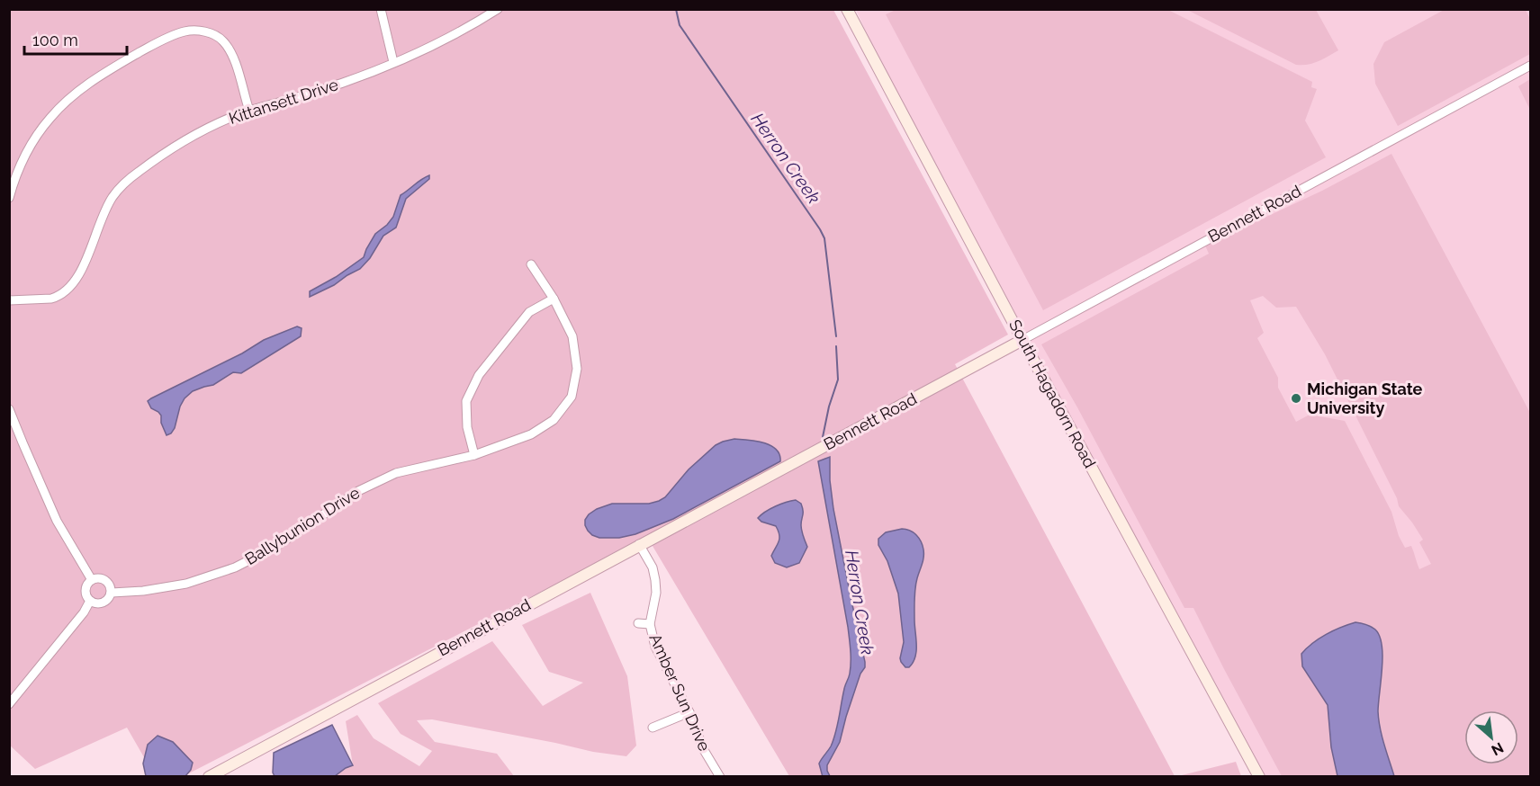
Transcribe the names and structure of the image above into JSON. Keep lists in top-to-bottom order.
{
  "streets": {
    "street": [
      "Kittansett Drive",
      "Bennett Road",
      "South Hagadorn Road",
      "Ballybunion Drive",
      "Amber Sun Drive"
    ]
  },
  "crossings": [
    ["Bennett Road", "South Hagadorn Road"],
    ["Bennett Road", "Amber Sun Drive"]
  ],
  "water": ["Herron Creek"],
  "places": ["Michigan State University"],
  "scale_bar": "100 m",
  "north": "bottom right"
}
